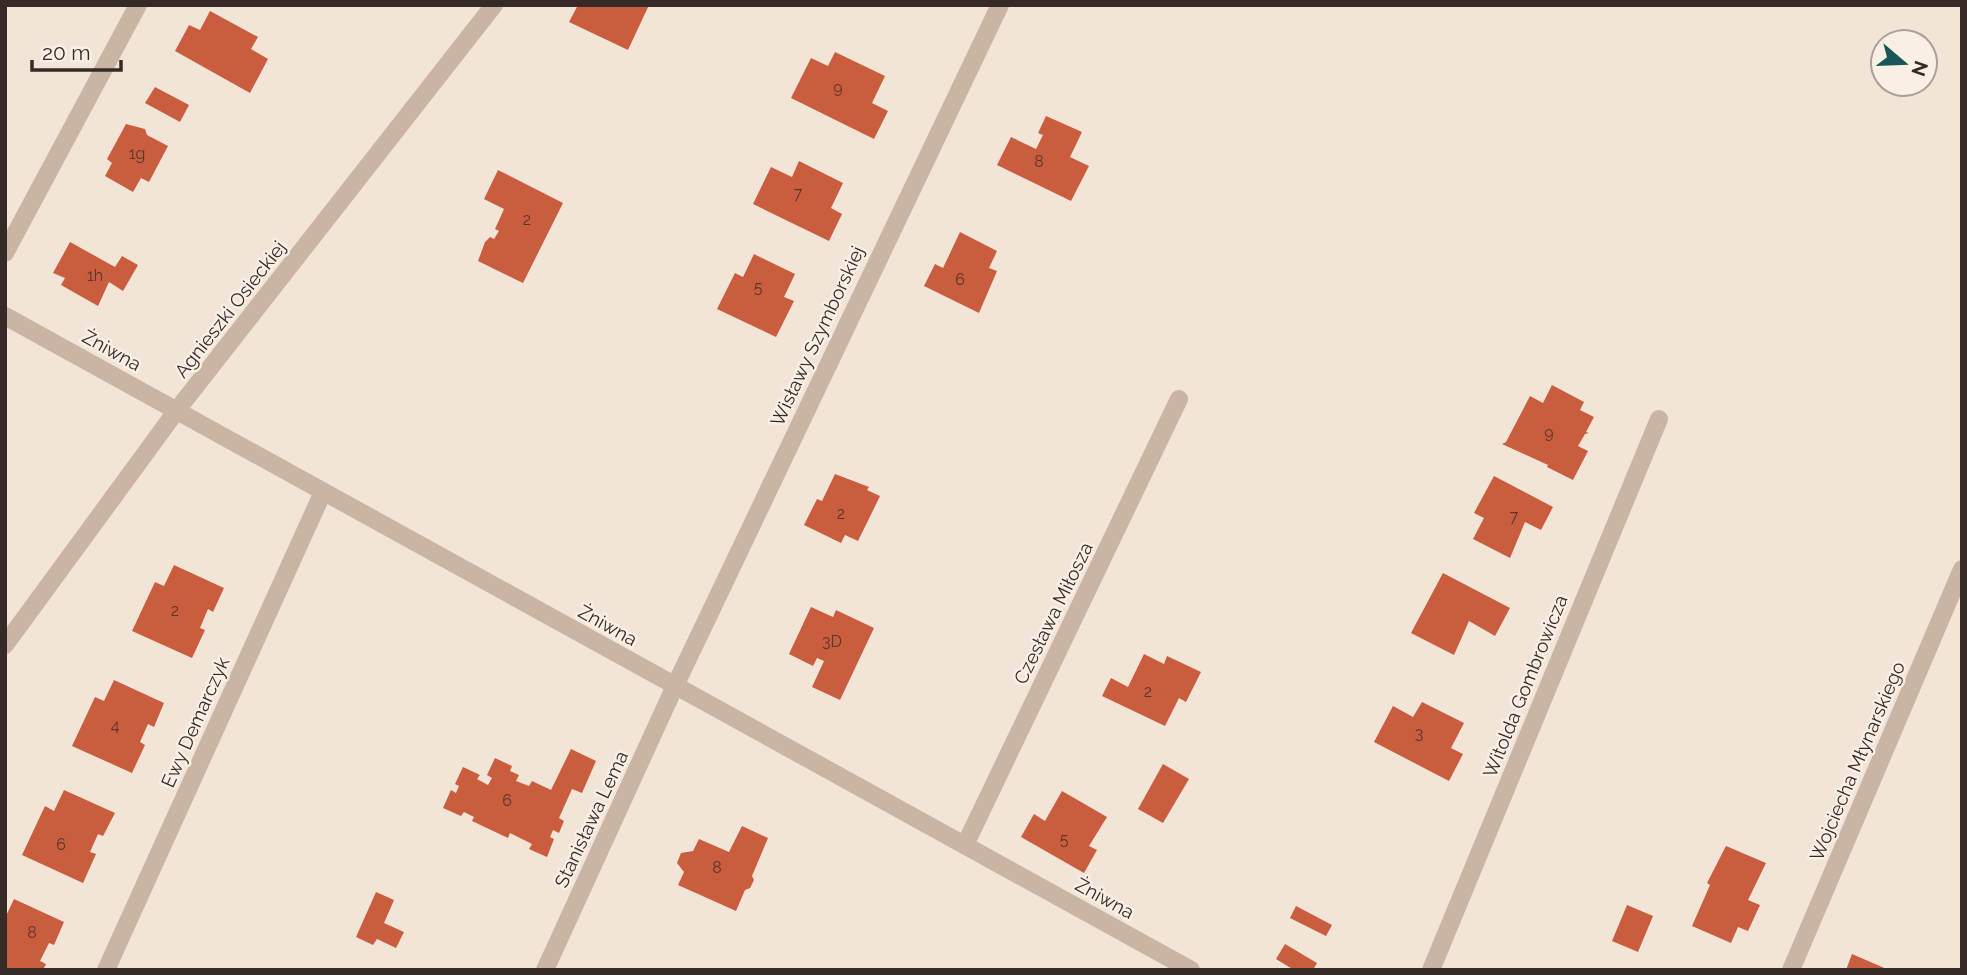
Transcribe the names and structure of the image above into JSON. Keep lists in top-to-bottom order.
{
  "streets": {
    "street": [
      "Agnieszki Osieckiej",
      "Wisławy Szymborskiej",
      "Żniwna",
      "Czesława Miłosza",
      "Witolda Gombrowicza",
      "Ewy Demarczyk",
      "Wojciecha Młynarskiego",
      "Stanisława Lema"
    ]
  },
  "crossings": [
    ["Agnieszki Osieckiej", "Żniwna"],
    ["Wisławy Szymborskiej", "Żniwna"],
    ["Wisławy Szymborskiej", "Stanisława Lema"],
    ["Żniwna", "Czesława Miłosza"],
    ["Żniwna", "Ewy Demarczyk"],
    ["Żniwna", "Stanisława Lema"]
  ],
  "house_numbers": [
    "9",
    "1g",
    "8",
    "7",
    "2",
    "1h",
    "6",
    "5",
    "9",
    "2",
    "7",
    "2",
    "3D",
    "2",
    "4",
    "3",
    "6",
    "5",
    "6",
    "8",
    "8"
  ],
  "scale_bar": "20 m",
  "north": "right"
}
